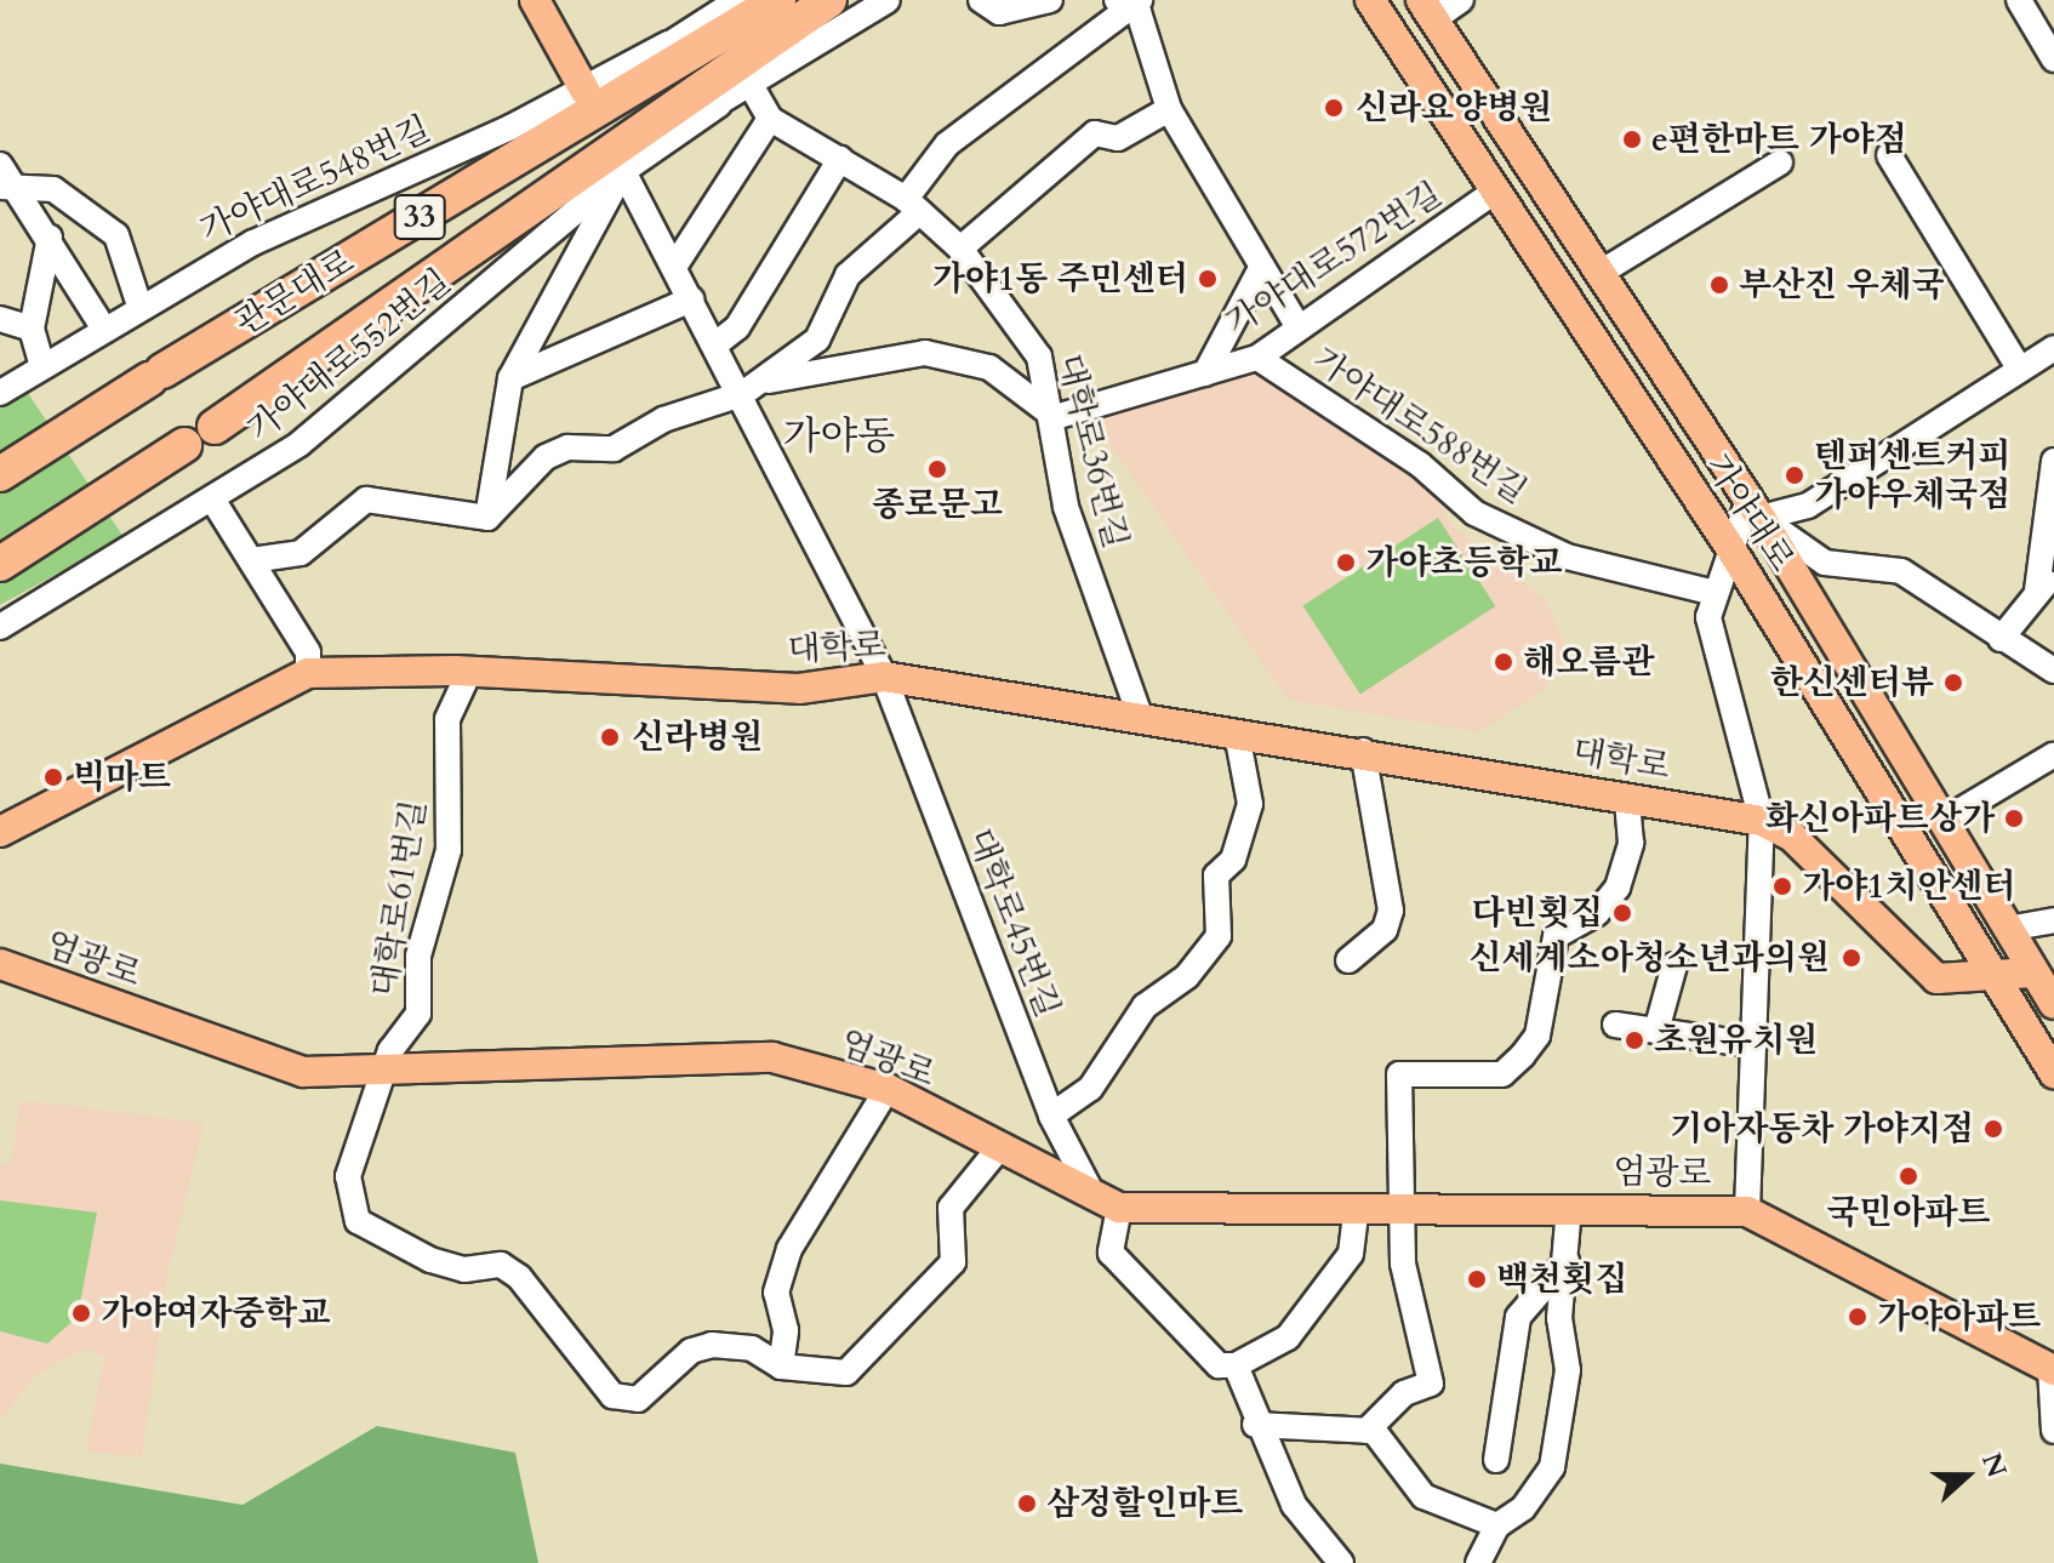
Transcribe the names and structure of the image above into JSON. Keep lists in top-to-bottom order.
{
  "streets": {
    "highway": ["33", "관문대로"],
    "main road": ["가야대로", "대학로", "엄광로"],
    "street": [
      "가야대로548번길",
      "가야대로572번길",
      "가야대로552번길",
      "가야대로588번길",
      "대학로36번길",
      "대학로61번길",
      "대학로45번길"
    ]
  },
  "crossings": [
    ["가야대로548번길", "33"],
    ["가야대로548번길", "관문대로"],
    ["가야대로548번길", "가야대로552번길"],
    ["33", "관문대로"],
    ["33", "가야대로552번길"],
    ["가야대로572번길", "가야대로588번길"],
    ["가야대로572번길", "대학로36번길"],
    ["가야대로572번길", "가야대로"],
    ["관문대로", "가야대로552번길"],
    ["가야대로552번길", "대학로45번길"],
    ["대학로36번길", "대학로"],
    ["가야대로", "대학로"],
    ["대학로", "대학로61번길"],
    ["대학로", "대학로45번길"],
    ["대학로61번길", "엄광로"],
    ["대학로45번길", "엄광로"]
  ],
  "districts": ["가야동"],
  "places": [
    "신라요양병원",
    "e편한마트 가야점",
    "가야1동 주민센터",
    "부산진 우체국",
    "종로문고",
    "텐퍼센트커피 가야우체국점",
    "가야초등학교",
    "해오름관",
    "한신센터뷰",
    "신라병원",
    "빅마트",
    "화신아파트상가",
    "가야1치안센터",
    "다빈횟집",
    "신세계소아청소년과의원",
    "초원유치원",
    "기아자동차 가야지점",
    "국민아파트",
    "백천횟집",
    "가야여자중학교",
    "가야아파트",
    "삼정할인마트"
  ],
  "north": "right"
}
